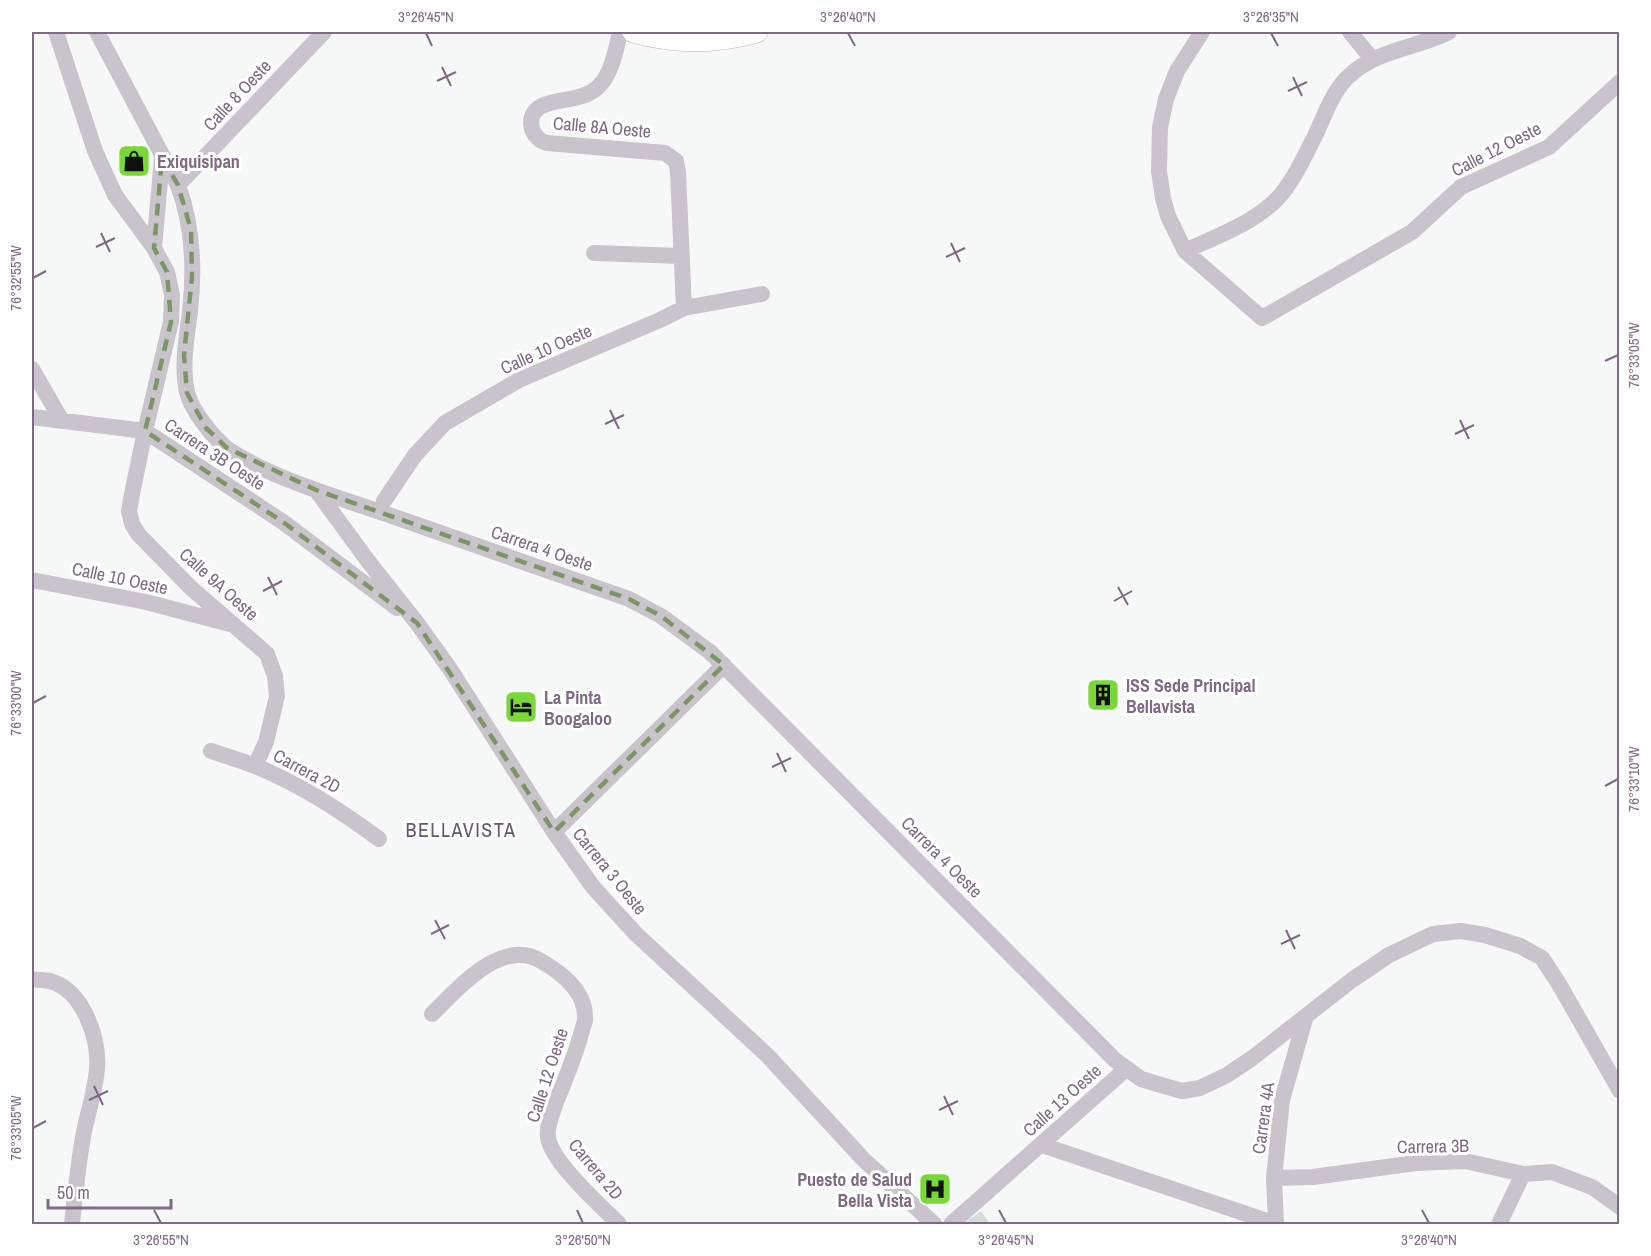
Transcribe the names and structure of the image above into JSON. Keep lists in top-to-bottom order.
{
  "streets": {
    "street": [
      "Calle 8 Oeste",
      "Calle 8A Oeste",
      "Calle 12 Oeste",
      "Calle 10 Oeste",
      "Carrera 3B Oeste",
      "Carrera 4 Oeste",
      "Calle 9A Oeste",
      "Carrera 2D",
      "Carrera 3 Oeste",
      "Calle 13 Oeste",
      "Carrera 4A",
      "Carrera 3B"
    ]
  },
  "crossings": [
    ["Calle 8 Oeste", "Carrera 4 Oeste"],
    ["Calle 12 Oeste", "Carrera 2D"],
    ["Calle 10 Oeste", "Calle 9A Oeste"],
    ["Carrera 3B Oeste", "Calle 9A Oeste"],
    ["Carrera 3B Oeste", "Carrera 3 Oeste"],
    ["Carrera 4 Oeste", "Carrera 3 Oeste"],
    ["Carrera 4 Oeste", "Calle 13 Oeste"],
    ["Calle 9A Oeste", "Carrera 2D"],
    ["Calle 13 Oeste", "Carrera 4A"],
    ["Carrera 4A", "Carrera 3B"]
  ],
  "districts": ["BELLAVISTA"],
  "places": {
    "shop": ["Exiquisipan"],
    "building": ["ISS Sede Principal Bellavista"],
    "hotel": ["La Pinta Boogaloo"],
    "hospital": ["Puesto de Salud Bella Vista"]
  },
  "scale_bar": "50 m",
  "coordinates": [
    "3°26'45\"N",
    "3°26'40\"N",
    "3°26'35\"N",
    "76°32'55\"W",
    "76°33'05\"W",
    "76°33'00\"W",
    "76°33'10\"W",
    "3°26'55\"N",
    "3°26'50\"N"
  ]
}
